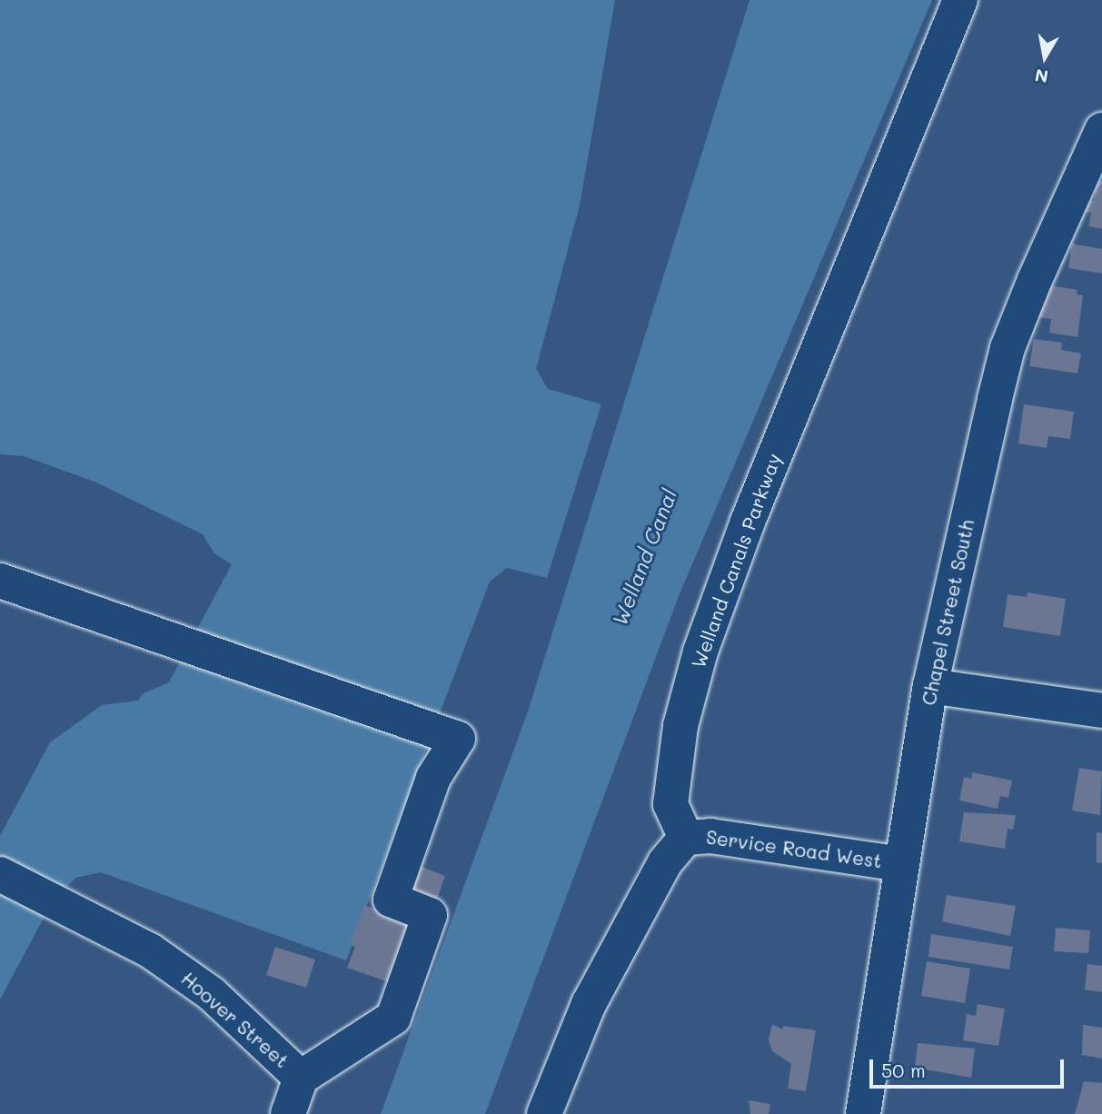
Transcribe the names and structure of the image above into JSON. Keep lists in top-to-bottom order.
{
  "streets": {
    "street": [
      "Welland Canals Parkway",
      "Chapel Street South",
      "Service Road West",
      "Hoover Street"
    ]
  },
  "crossings": [
    ["Welland Canals Parkway", "Service Road West"],
    ["Chapel Street South", "Service Road West"]
  ],
  "water": ["Welland Canal"],
  "scale_bar": "50 m",
  "north": "bottom"
}
